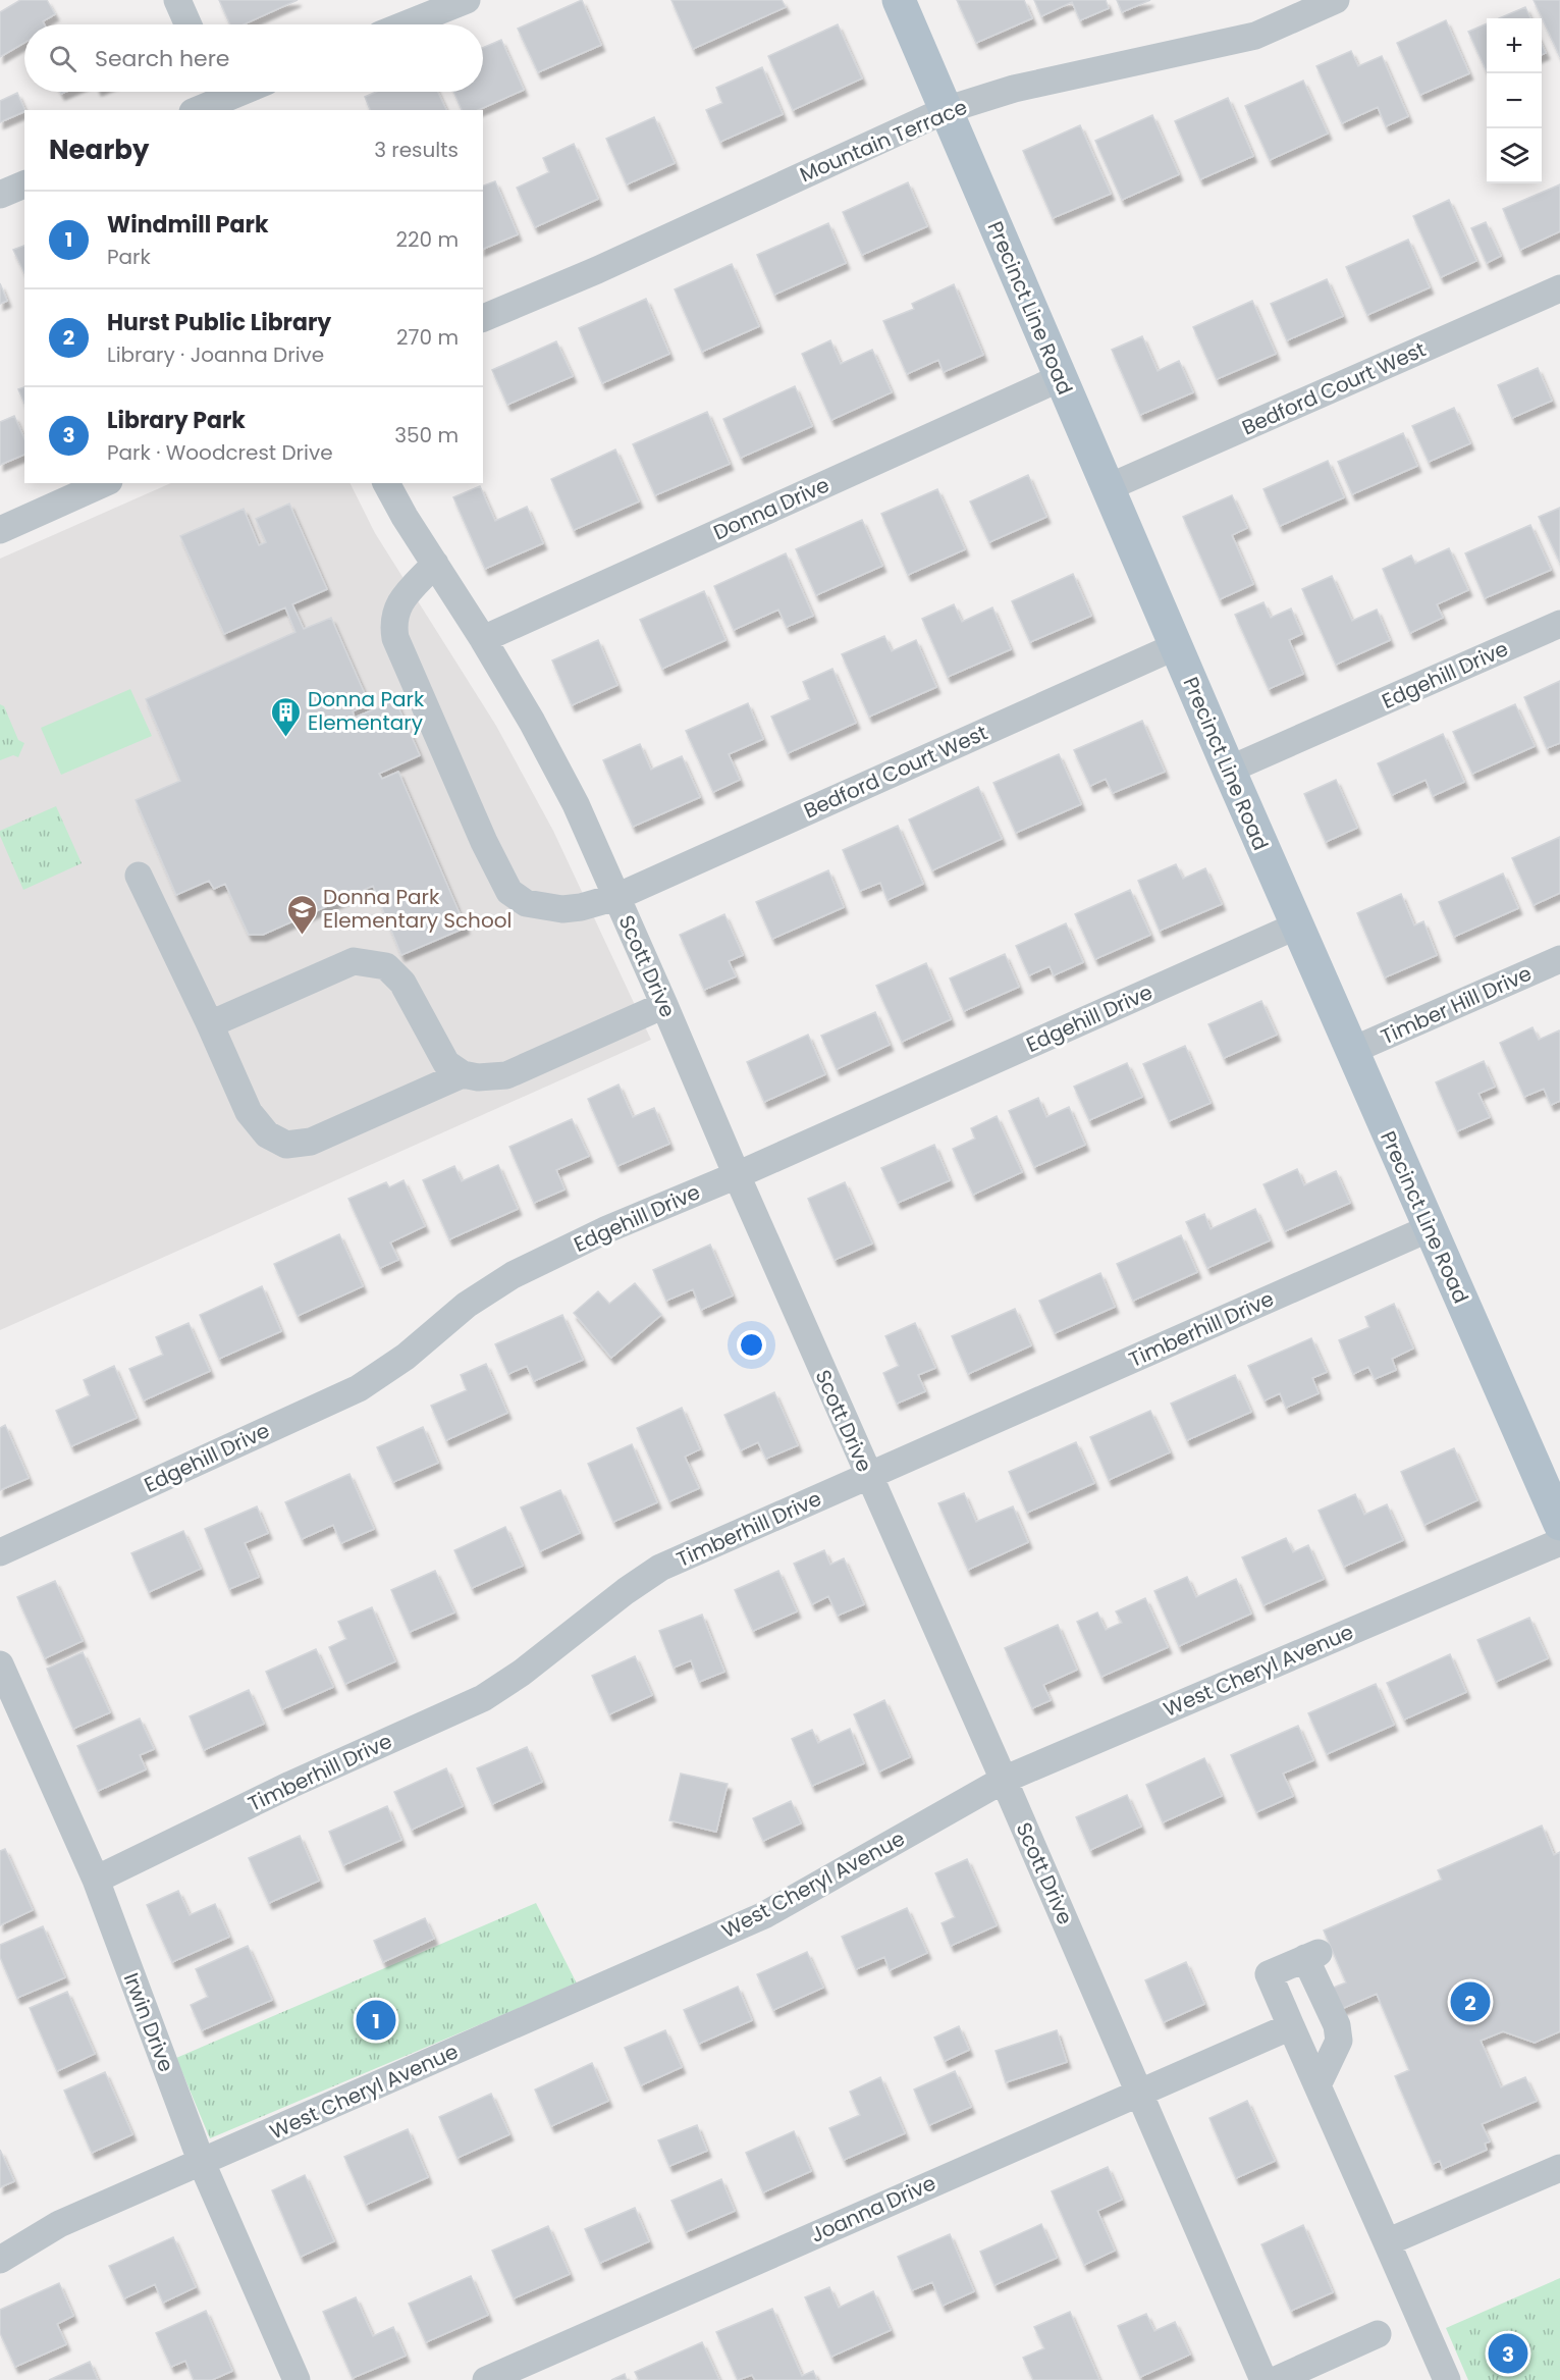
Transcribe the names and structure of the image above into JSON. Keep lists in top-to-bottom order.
{
  "streets": {
    "main road": ["Precinct Line Road"],
    "street": [
      "Mountain Terrace",
      "Bedford Court West",
      "Donna Drive",
      "Edgehill Drive",
      "Scott Drive",
      "Timber Hill Drive",
      "Timberhill Drive",
      "West Cheryl Avenue",
      "Irwin Drive",
      "Joanna Drive"
    ]
  },
  "crossings": [
    ["Mountain Terrace", "Precinct Line Road"],
    ["Precinct Line Road", "Bedford Court West"],
    ["Precinct Line Road", "Donna Drive"],
    ["Precinct Line Road", "Edgehill Drive"],
    ["Precinct Line Road", "Timber Hill Drive"],
    ["Precinct Line Road", "Timberhill Drive"],
    ["Bedford Court West", "Scott Drive"],
    ["Donna Drive", "Scott Drive"],
    ["Edgehill Drive", "Scott Drive"],
    ["Scott Drive", "Timberhill Drive"],
    ["Scott Drive", "West Cheryl Avenue"],
    ["Scott Drive", "Joanna Drive"],
    ["Timberhill Drive", "Irwin Drive"],
    ["West Cheryl Avenue", "Irwin Drive"]
  ],
  "places": {
    "building": ["Donna Park Elementary"],
    "school or university": ["Donna Park Elementary School"]
  },
  "page": {
    "map_buttons": ["+", "−"],
    "search": "Search here",
    "heading": ["Nearby", "3 results"],
    "list": [
      {
        "mark": "1",
        "name": "Windmill Park",
        "note": "Park",
        "value": "220 m"
      },
      {
        "mark": "2",
        "name": "Hurst Public Library",
        "note": "Library · Joanna Drive",
        "value": "270 m"
      },
      {
        "mark": "3",
        "name": "Library Park",
        "note": "Park · Woodcrest Drive",
        "value": "350 m"
      }
    ],
    "pins": ["2", "1", "3"]
  }
}
